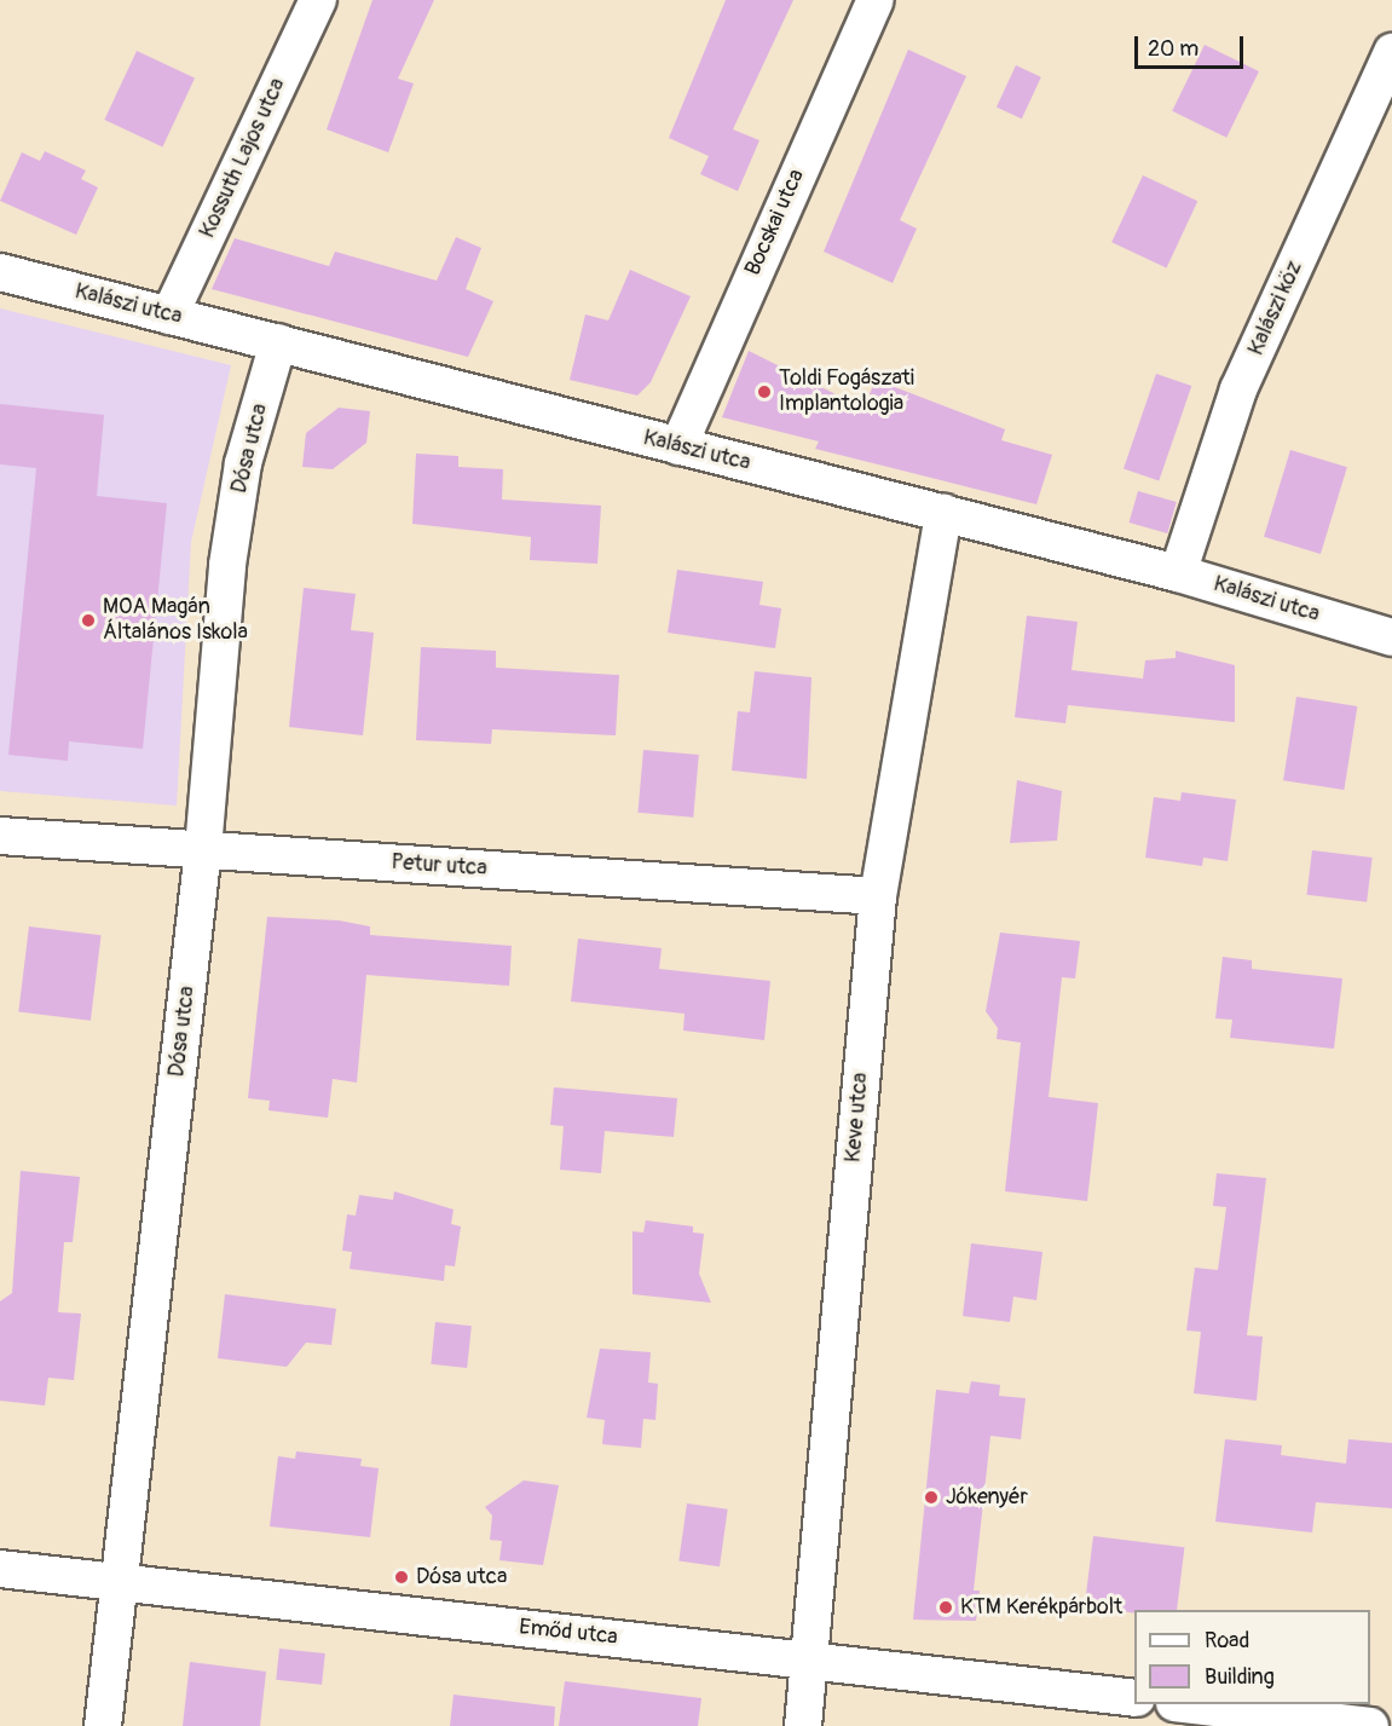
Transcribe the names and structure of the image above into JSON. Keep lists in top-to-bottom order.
{
  "streets": {
    "street": [
      "Kossuth Lajos utca",
      "Bocskai utca",
      "Kalászi utca",
      "Kalászi köz",
      "Dósa utca",
      "Petur utca",
      "Keve utca",
      "Emőd utca"
    ]
  },
  "crossings": [
    ["Kossuth Lajos utca", "Kalászi utca"],
    ["Bocskai utca", "Kalászi utca"],
    ["Kalászi utca", "Kalászi köz"],
    ["Kalászi utca", "Dósa utca"],
    ["Kalászi utca", "Keve utca"],
    ["Dósa utca", "Petur utca"],
    ["Dósa utca", "Emőd utca"],
    ["Petur utca", "Keve utca"],
    ["Keve utca", "Emőd utca"]
  ],
  "places": [
    "Toldi Fogászati Implantologia",
    "MOA Magán Általános Iskola",
    "Jókenyér",
    "Dósa utca",
    "KTM Kerékpárbolt"
  ],
  "legend": ["Road", "Building"],
  "scale_bar": "20 m"
}
